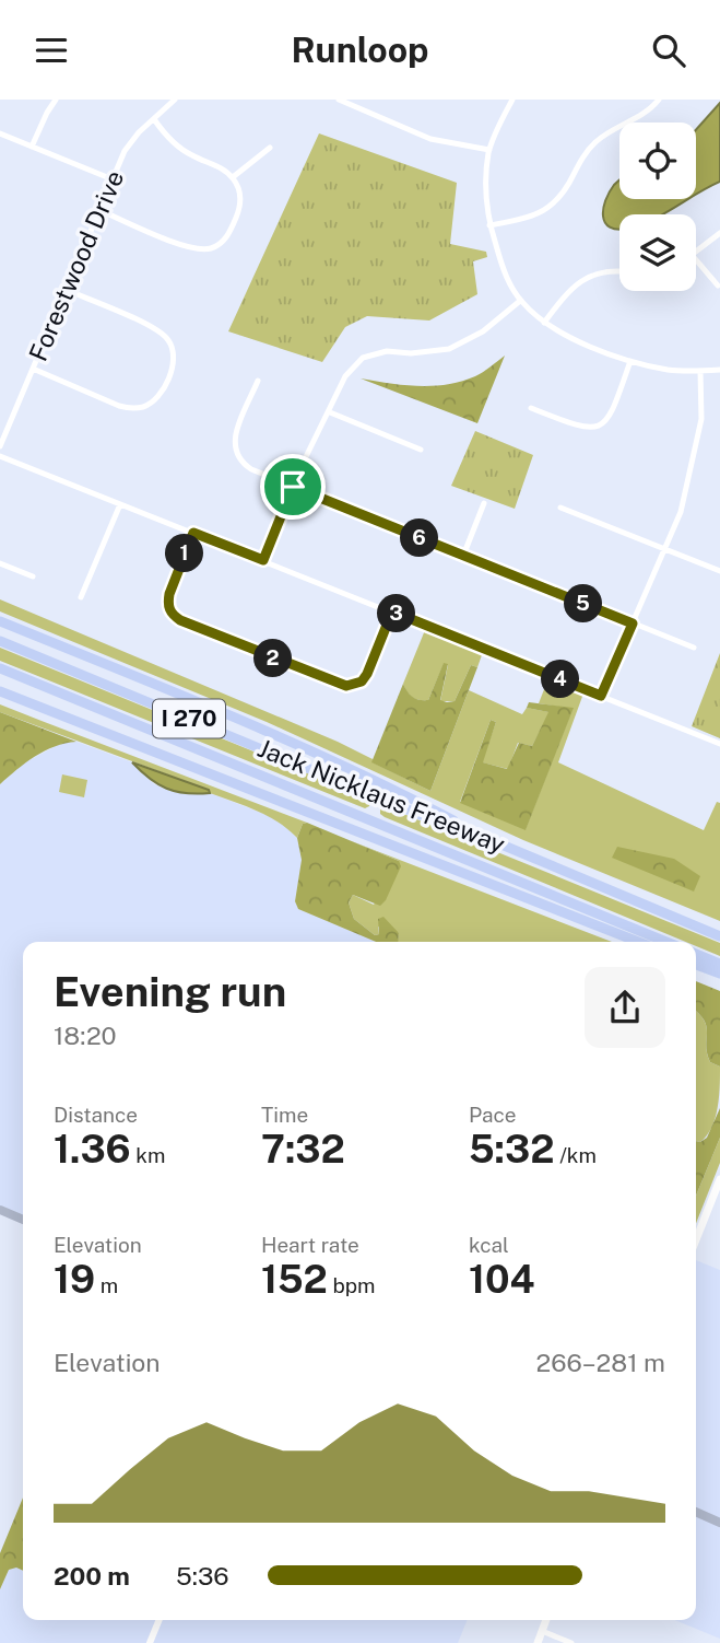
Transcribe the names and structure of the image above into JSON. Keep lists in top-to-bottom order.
{
  "streets": {
    "highway": ["I 270", "Jack Nicklaus Freeway"],
    "street": ["Forestwood Drive"]
  },
  "page": {
    "header": "Runloop",
    "pins": [
      "6",
      "1",
      "5",
      "3",
      "2",
      "4"
    ],
    "heading": ["Evening run", "18:20"],
    "stats": [
      ["Distance", "1.36 km"],
      ["Time", "7:32"],
      ["Pace", "5:32 /km"],
      ["Elevation", "19 m"],
      ["Heart rate", "152 bpm"],
      ["kcal", "104"]
    ],
    "chart": ["Elevation", "266–281 m"],
    "list": [
      {
        "name": "200 m",
        "note": "5:36"
      }
    ]
  }
}
